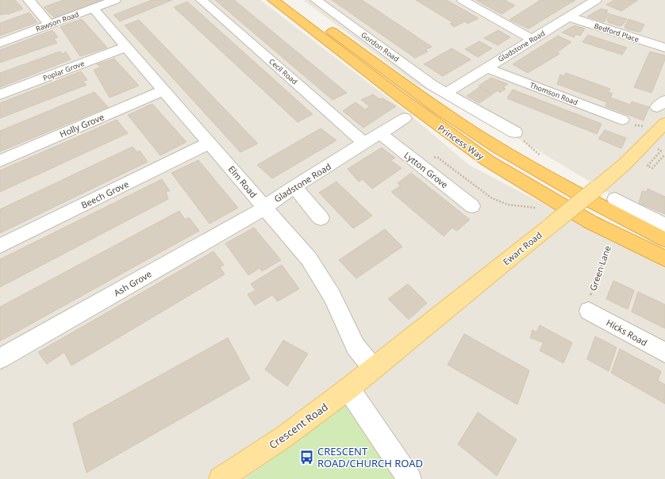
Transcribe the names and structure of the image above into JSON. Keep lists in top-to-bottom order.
{
  "streets": {
    "highway": ["Princess Way"],
    "main road": ["Ewart Road", "Crescent Road"],
    "street": [
      "Rawson Road",
      "Bedford Place",
      "Gladstone Road",
      "Gordon Road",
      "Poplar Grove",
      "Cecil Road",
      "Thomson Road",
      "Holly Grove",
      "Lytton Grove",
      "Elm Road",
      "Beech Grove",
      "Ash Grove",
      "Hicks Road"
    ],
    "path": ["Green Lane"]
  },
  "crossings": [
    ["Rawson Road", "Elm Road"],
    ["Bedford Place", "Gladstone Road"],
    ["Gladstone Road", "Gordon Road"],
    ["Gladstone Road", "Cecil Road"],
    ["Gladstone Road", "Thomson Road"],
    ["Gladstone Road", "Lytton Grove"],
    ["Gladstone Road", "Elm Road"],
    ["Gladstone Road", "Ash Grove"],
    ["Poplar Grove", "Elm Road"],
    ["Holly Grove", "Elm Road"],
    ["Elm Road", "Beech Grove"],
    ["Elm Road", "Ewart Road"],
    ["Elm Road", "Ash Grove"],
    ["Elm Road", "Crescent Road"],
    ["Ewart Road", "Crescent Road"],
    ["Green Lane", "Hicks Road"]
  ],
  "places": {
    "bus stop": ["CRESCENT ROAD/CHURCH ROAD"]
  }
}
